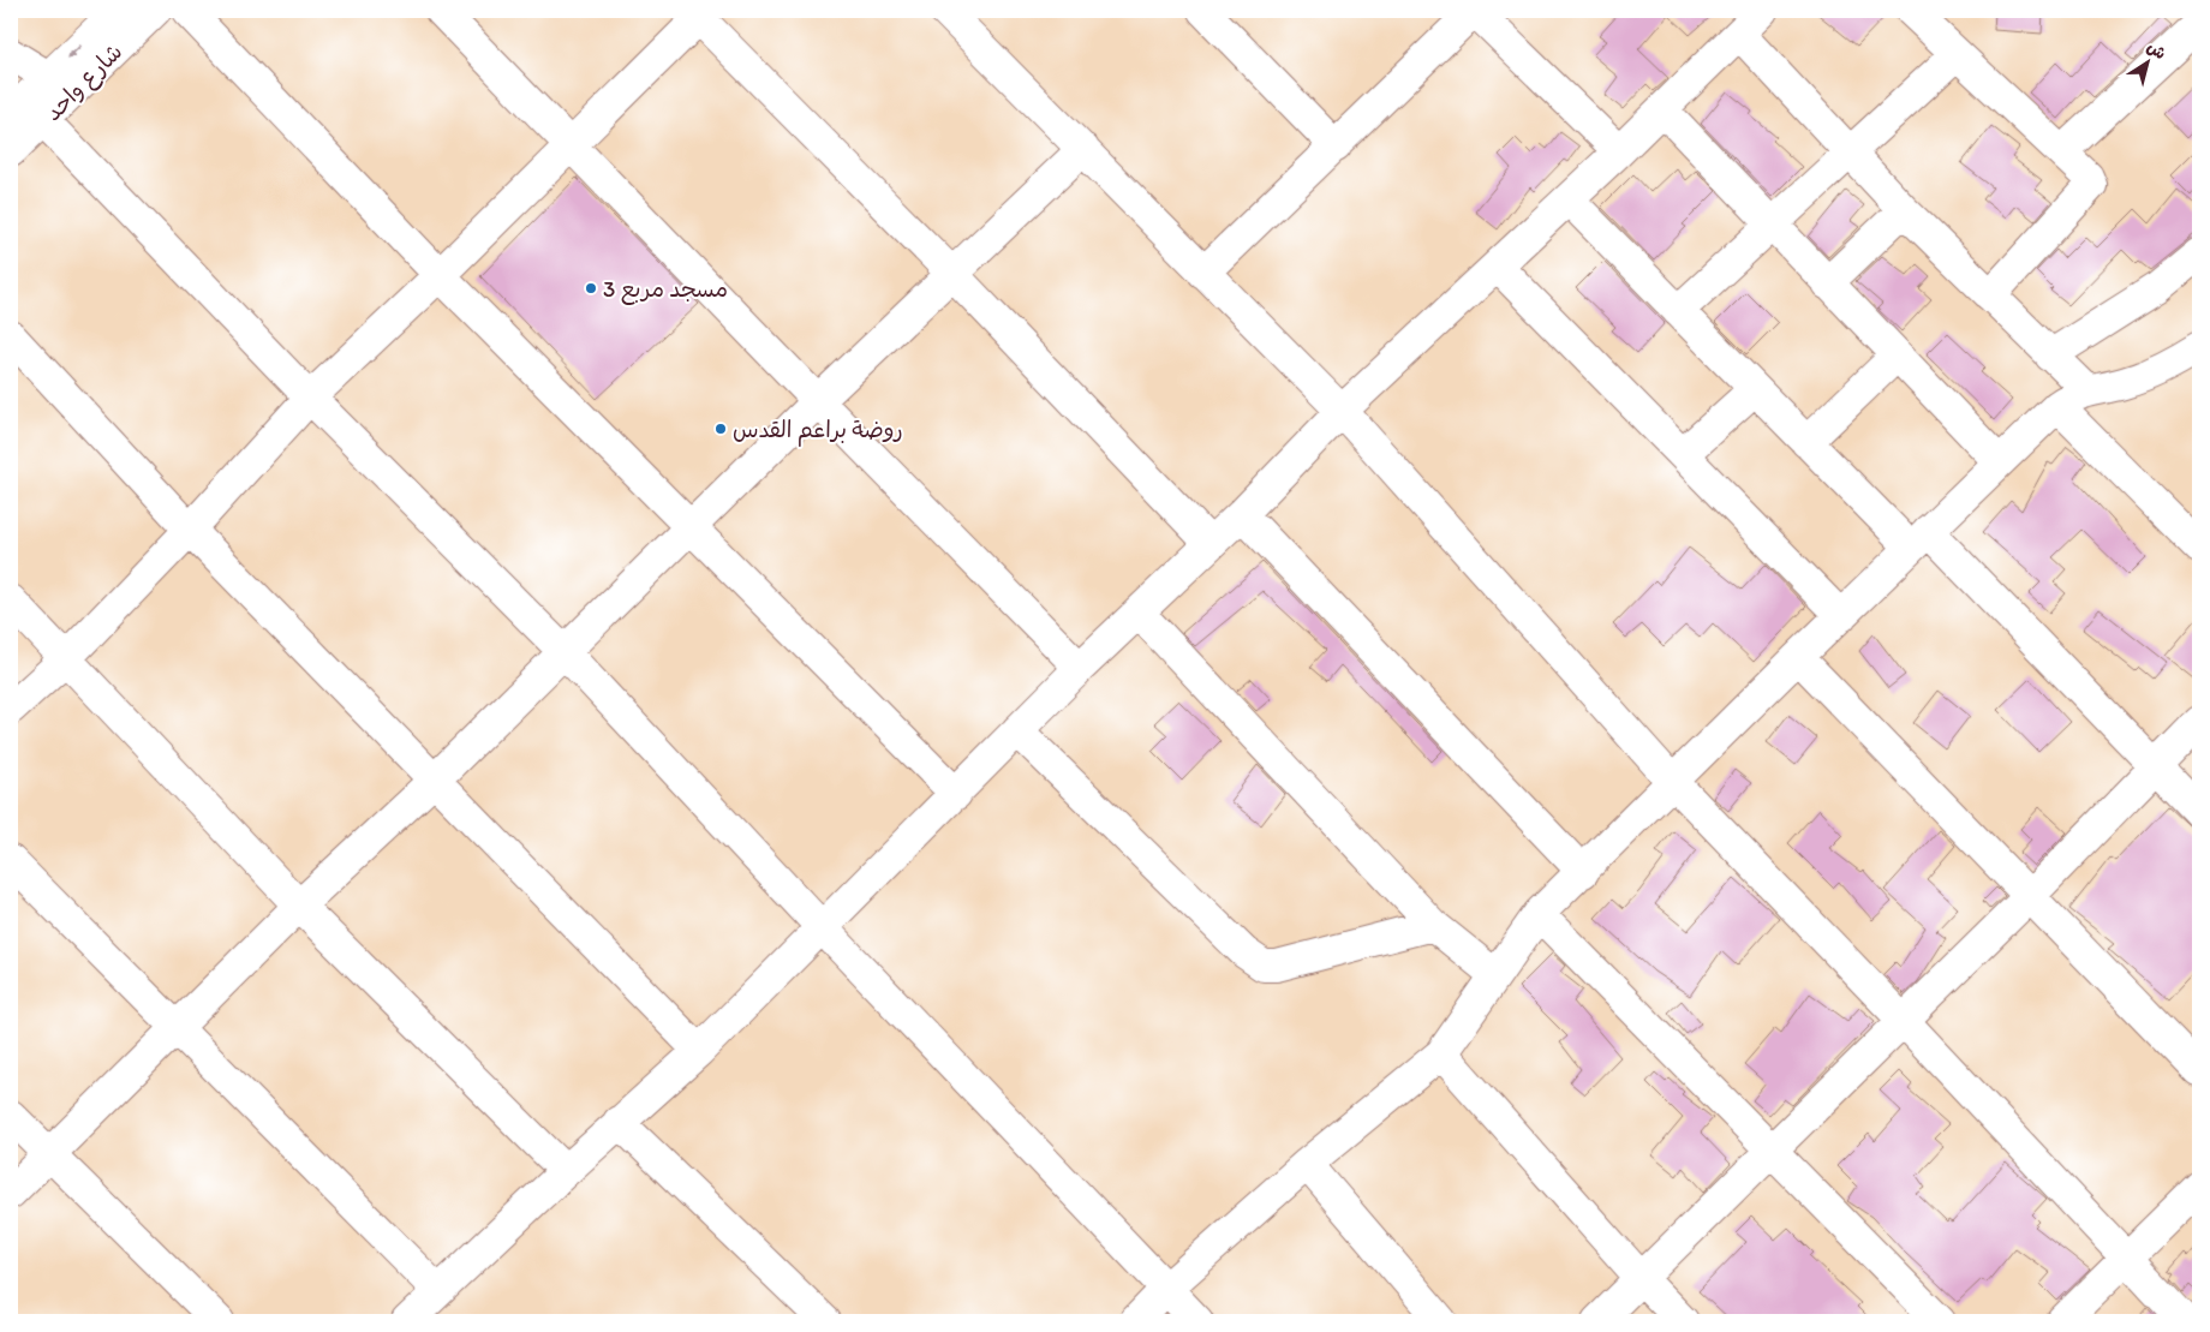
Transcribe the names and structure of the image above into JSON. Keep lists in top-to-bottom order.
{
  "streets": {
    "street": ["شارع واحد"]
  },
  "places": ["مسجد مربع 3", "روضة براعم القدس"],
  "north": "top right"
}
